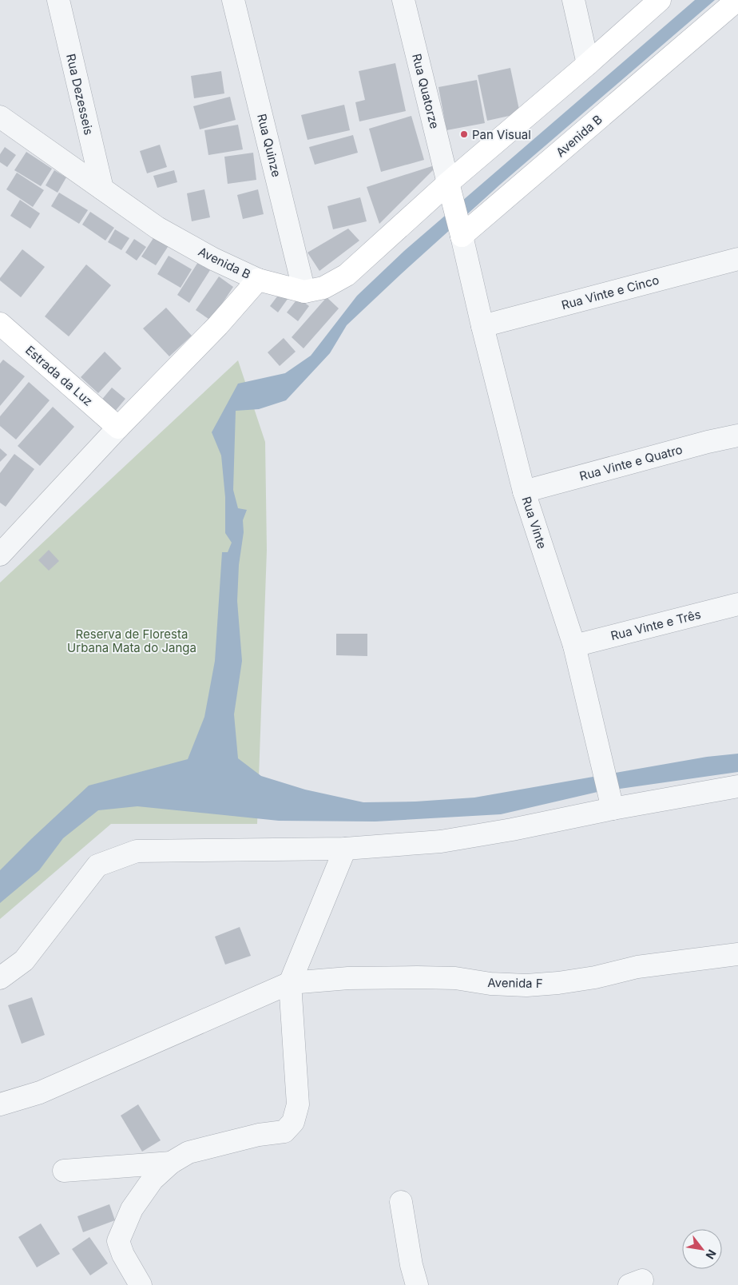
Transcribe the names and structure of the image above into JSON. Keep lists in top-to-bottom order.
{
  "streets": {
    "main road": ["Avenida B", "Estrada da Luz"],
    "street": [
      "Rua Quatorze",
      "Rua Dezesseis",
      "Rua Quinze",
      "Rua Vinte e Cinco",
      "Rua Vinte e Quatro",
      "Rua Vinte",
      "Rua Vinte e Três",
      "Avenida F"
    ]
  },
  "crossings": [
    ["Rua Quatorze", "Avenida B"],
    ["Rua Dezesseis", "Avenida B"],
    ["Avenida B", "Rua Quinze"],
    ["Avenida B", "Rua Vinte"],
    ["Rua Vinte e Cinco", "Rua Vinte"],
    ["Rua Vinte e Quatro", "Rua Vinte"],
    ["Rua Vinte", "Rua Vinte e Três"]
  ],
  "parks": ["Reserva de Floresta Urbana Mata do Janga"],
  "places": ["Pan Visual"],
  "north": "bottom right"
}
